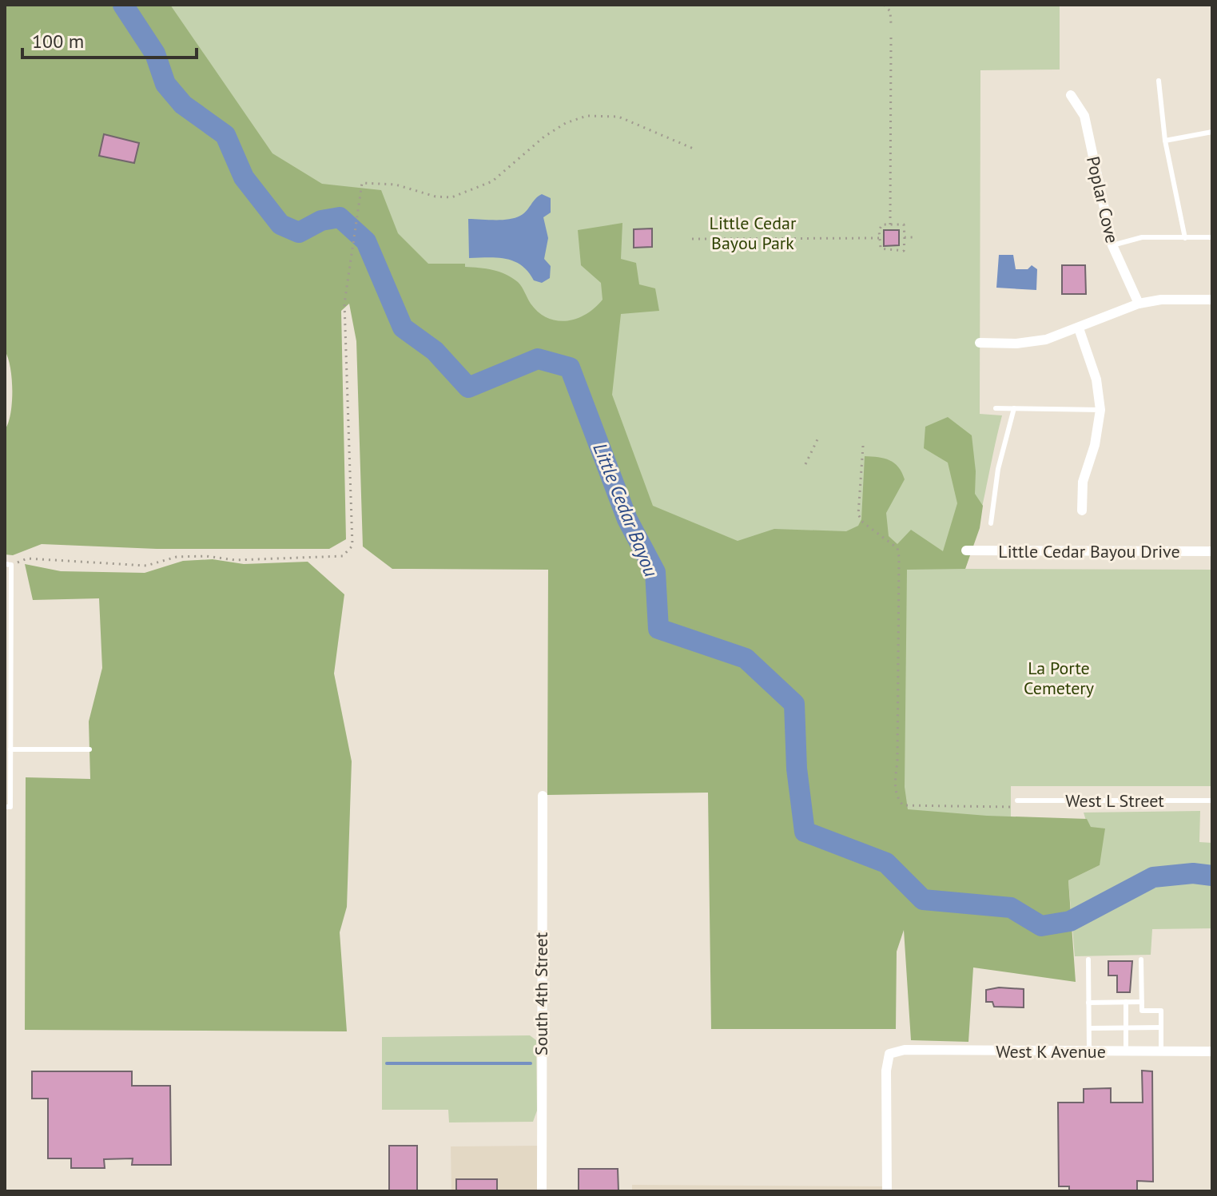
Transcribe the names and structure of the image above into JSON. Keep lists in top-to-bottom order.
{
  "streets": {
    "street": [
      "Poplar Cove",
      "Little Cedar Bayou Drive",
      "South 4th Street",
      "West K Avenue"
    ],
    "lane": ["West L Street"]
  },
  "water": ["Little Cedar Bayou"],
  "parks": ["Little Cedar Bayou Park", "La Porte Cemetery"],
  "scale_bar": "100 m"
}
